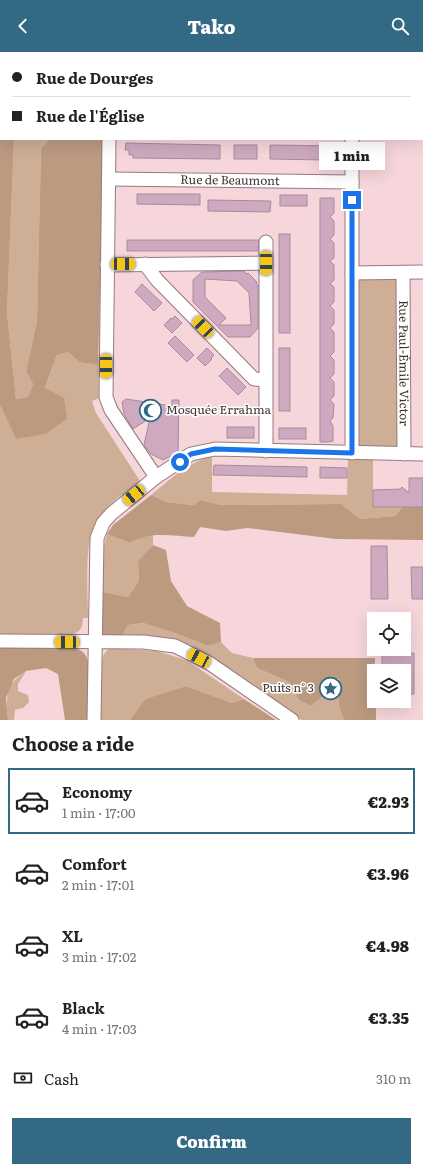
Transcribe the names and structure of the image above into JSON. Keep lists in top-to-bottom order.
{
  "streets": {
    "street": ["Rue de Beaumont", "Rue Paul-Émile Victor"]
  },
  "places": {
    "mosque": ["Mosquée Errahma"],
    "place": ["Puits n° 3"]
  },
  "page": {
    "header": "Tako",
    "banner": ["Rue de Dourges", "Rue de l'Église"],
    "bubble": "1 min",
    "heading": "Choose a ride",
    "list": [
      {
        "name": "Economy",
        "note": "1 min · 17:00",
        "value": "€2.93"
      },
      {
        "name": "Comfort",
        "note": "2 min · 17:01",
        "value": "€3.96"
      },
      {
        "name": "XL",
        "note": "3 min · 17:02",
        "value": "€4.98"
      },
      {
        "name": "Black",
        "note": "4 min · 17:03",
        "value": "€3.35"
      }
    ],
    "pay": ["Cash", "310 m"],
    "buttons": "Confirm"
  }
}
